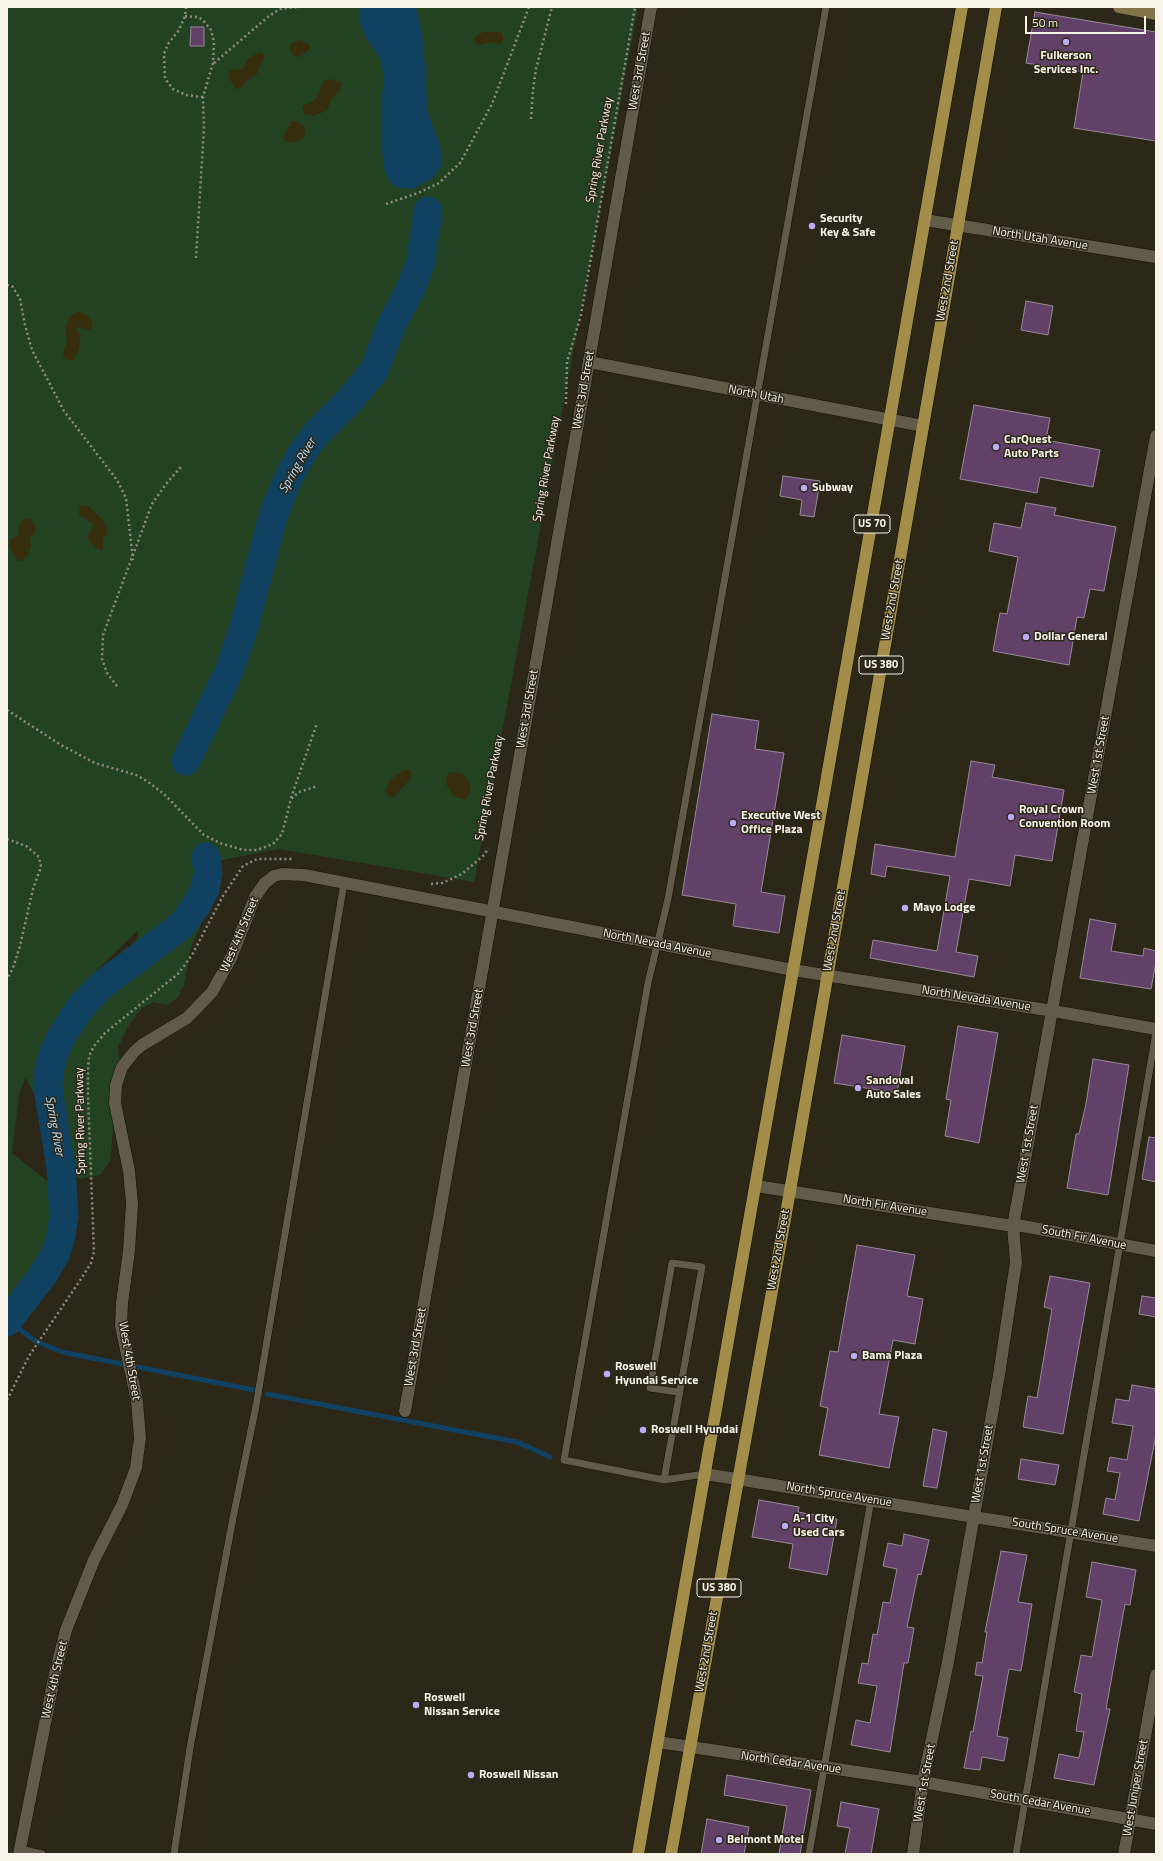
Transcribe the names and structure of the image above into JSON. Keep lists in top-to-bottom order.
{
  "streets": {
    "main road": ["West 2nd Street", "US 70", "US 380"],
    "street": [
      "West 3rd Street",
      "North Utah Avenue",
      "North Utah",
      "West 1st Street",
      "West 4th Street",
      "North Nevada Avenue",
      "North Fir Avenue",
      "South Fir Avenue",
      "North Spruce Avenue",
      "South Spruce Avenue",
      "North Cedar Avenue",
      "West Juniper Street",
      "South Cedar Avenue"
    ],
    "path": ["Spring River Parkway"]
  },
  "crossings": [
    ["West 3rd Street", "North Utah"],
    ["West 3rd Street", "North Nevada Avenue"],
    ["North Utah Avenue", "West 2nd Street"],
    ["North Utah Avenue", "US 70"],
    ["West 2nd Street", "North Utah"],
    ["West 2nd Street", "North Nevada Avenue"],
    ["West 2nd Street", "North Fir Avenue"],
    ["West 2nd Street", "North Spruce Avenue"],
    ["West 2nd Street", "North Cedar Avenue"],
    ["North Utah", "US 70"],
    ["US 70", "North Nevada Avenue"],
    ["US 70", "North Fir Avenue"],
    ["US 70", "North Spruce Avenue"],
    ["US 70", "North Cedar Avenue"],
    ["West 1st Street", "North Nevada Avenue"],
    ["West 1st Street", "North Fir Avenue"],
    ["West 1st Street", "South Fir Avenue"],
    ["West 1st Street", "North Spruce Avenue"],
    ["West 1st Street", "South Spruce Avenue"],
    ["West 1st Street", "North Cedar Avenue"],
    ["West 1st Street", "South Cedar Avenue"],
    ["West 4th Street", "North Nevada Avenue"],
    ["North Fir Avenue", "South Fir Avenue"],
    ["North Spruce Avenue", "South Spruce Avenue"],
    ["North Cedar Avenue", "South Cedar Avenue"],
    ["West Juniper Street", "South Cedar Avenue"]
  ],
  "water": ["Spring River"],
  "places": [
    "Fulkerson Services Inc.",
    "Security Key & Safe",
    "CarQuest Auto Parts",
    "Subway",
    "Dollar General",
    "Royal Crown Convention Room",
    "Executive West Office Plaza",
    "Mayo Lodge",
    "Sandoval Auto Sales",
    "Bama Plaza",
    "Roswell Hyundai Service",
    "Roswell Hyundai",
    "A-1 City Used Cars",
    "Roswell Nissan Service",
    "Roswell Nissan",
    "Belmont Motel"
  ],
  "scale_bar": "50 m"
}
